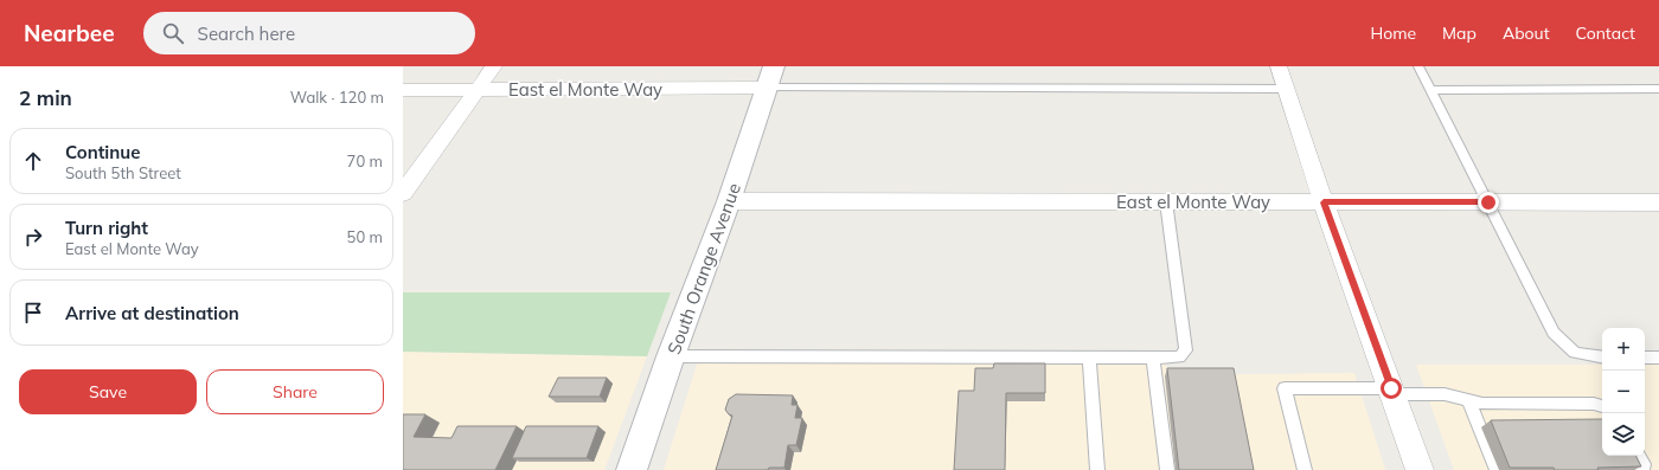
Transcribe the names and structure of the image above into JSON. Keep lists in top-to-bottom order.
{
  "streets": {
    "street": ["East el Monte Way", "South Orange Avenue"]
  },
  "crossings": [
    ["East el Monte Way", "South Orange Avenue"]
  ],
  "page": {
    "header": "Nearbee",
    "search": "Search here",
    "nav": [
      "Home",
      "Map",
      "About",
      "Contact"
    ],
    "heading": ["2 min", "Walk · 120 m"],
    "list": [
      ["Continue", "South 5th Street", "70 m"],
      ["Turn right", "East el Monte Way", "50 m"],
      "Arrive at destination"
    ],
    "map_buttons": ["+", "−"],
    "buttons": ["Save", "Share"]
  }
}
